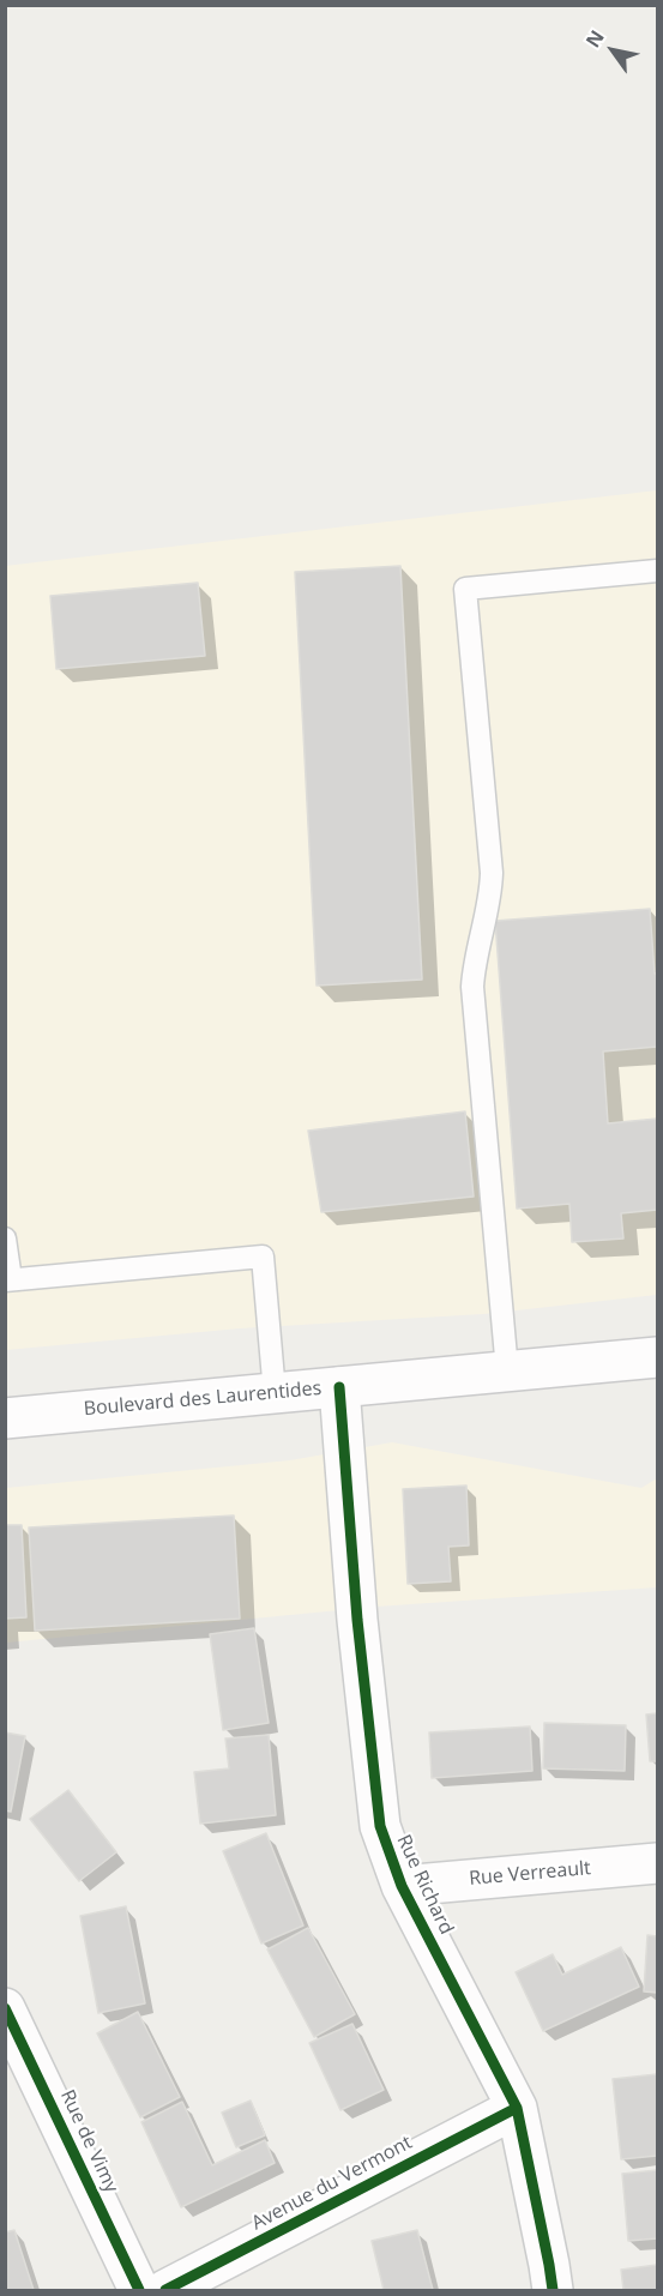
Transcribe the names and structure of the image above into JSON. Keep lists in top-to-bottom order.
{
  "streets": {
    "street": [
      "Boulevard des Laurentides",
      "Rue Verreault",
      "Rue Richard",
      "Rue de Vimy",
      "Avenue du Vermont"
    ]
  },
  "crossings": [
    ["Boulevard des Laurentides", "Rue Richard"],
    ["Rue Verreault", "Rue Richard"],
    ["Rue Richard", "Avenue du Vermont"]
  ],
  "north": "top left"
}
